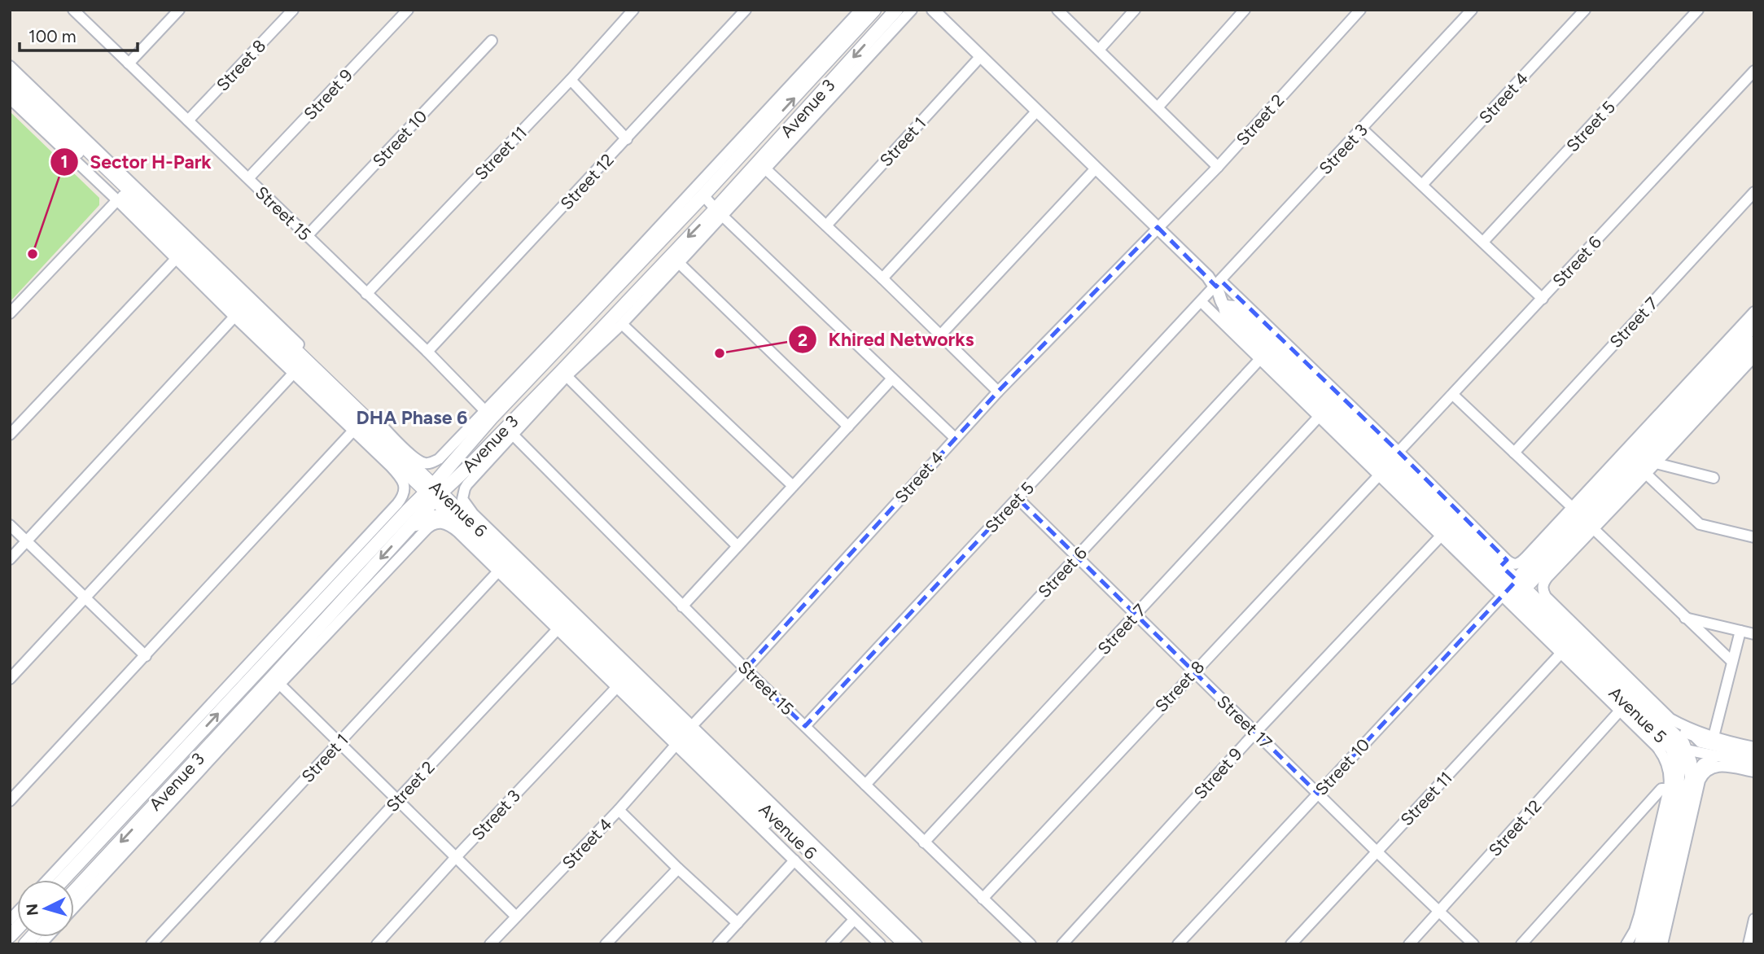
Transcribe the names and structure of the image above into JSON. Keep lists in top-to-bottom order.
{
  "streets": {
    "main road": ["Avenue 3", "Avenue 6", "Avenue 5"],
    "street": [
      "Street 8",
      "Street 9",
      "Street 4",
      "Street 2",
      "Street 5",
      "Street 10",
      "Street 1",
      "Street 3",
      "Street 11",
      "Street 12",
      "Street 15",
      "Street 6",
      "Street 7",
      "Street 17"
    ]
  },
  "crossings": [
    ["Street 8", "Street 15"],
    ["Street 8", "Street 17"],
    ["Street 9", "Street 15"],
    ["Street 9", "Street 17"],
    ["Street 4", "Street 2"],
    ["Street 4", "Street 15"],
    ["Street 4", "Avenue 6"],
    ["Avenue 3", "Street 15"],
    ["Avenue 3", "Avenue 6"],
    ["Street 5", "Street 3"],
    ["Street 5", "Street 15"],
    ["Street 5", "Street 17"],
    ["Street 10", "Street 15"],
    ["Street 10", "Avenue 5"],
    ["Street 10", "Street 17"],
    ["Street 11", "Street 15"],
    ["Street 11", "Street 17"],
    ["Street 12", "Street 15"],
    ["Street 12", "Street 17"],
    ["Street 15", "Street 6"],
    ["Street 15", "Street 7"],
    ["Street 6", "Street 17"],
    ["Street 7", "Street 17"]
  ],
  "districts": ["DHA Phase 6"],
  "places": ["Sector H-Park", "Khired Networks"],
  "scale_bar": "100 m",
  "north": "left"
}
